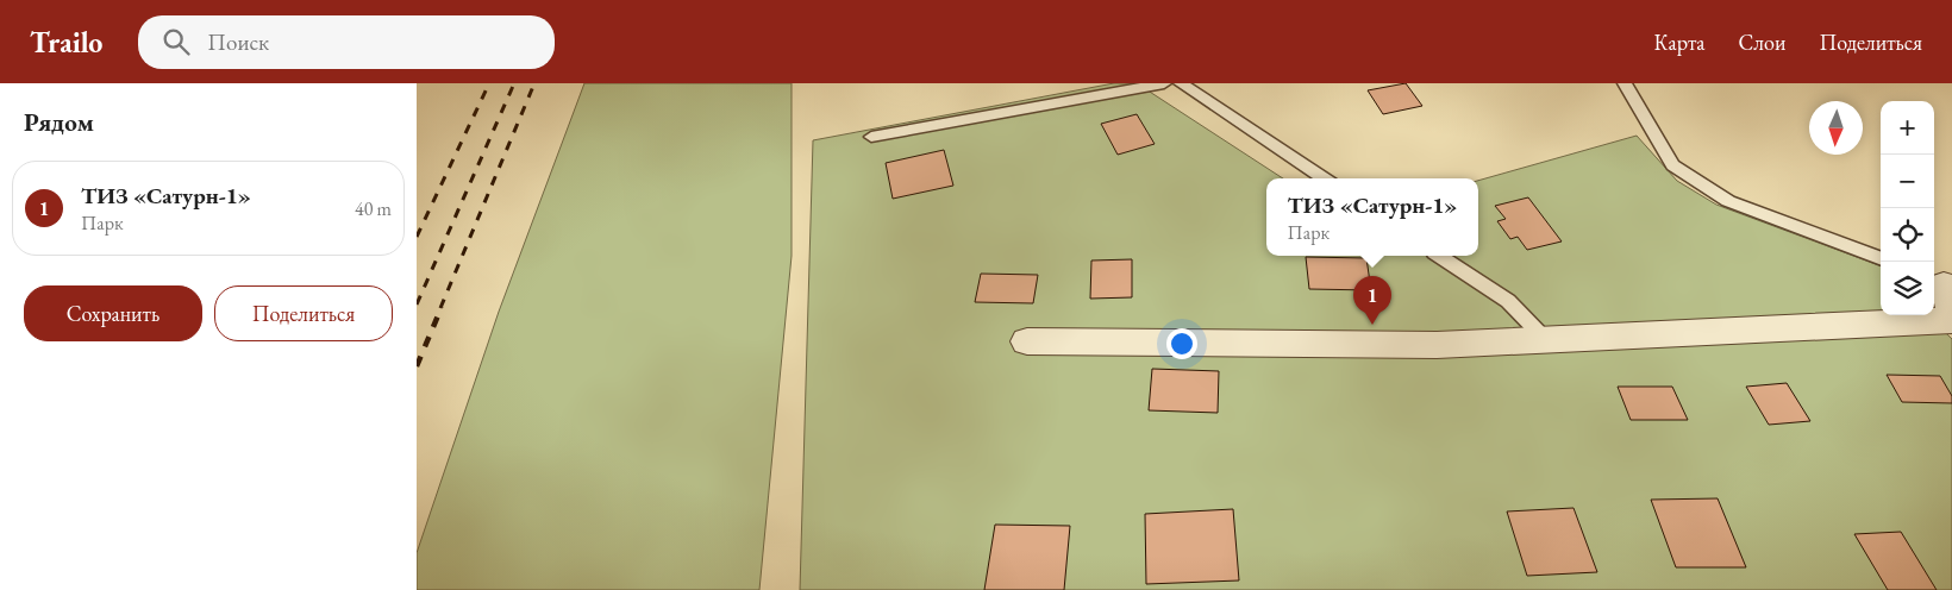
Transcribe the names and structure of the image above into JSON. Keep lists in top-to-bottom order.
{
  "north": "bottom",
  "page": {
    "header": "Trailo",
    "search": "Поиск",
    "nav": ["Карта", "Слои", "Поделиться"],
    "heading": "Рядом",
    "map_buttons": ["+", "−"],
    "list": [
      {
        "mark": "1",
        "name": "ТИЗ «Сатурн-1»",
        "note": "Парк",
        "value": "40 m"
      }
    ],
    "popup": ["ТИЗ «Сатурн-1»", "Парк"],
    "buttons": ["Сохранить", "Поделиться"],
    "pins": "1"
  }
}
